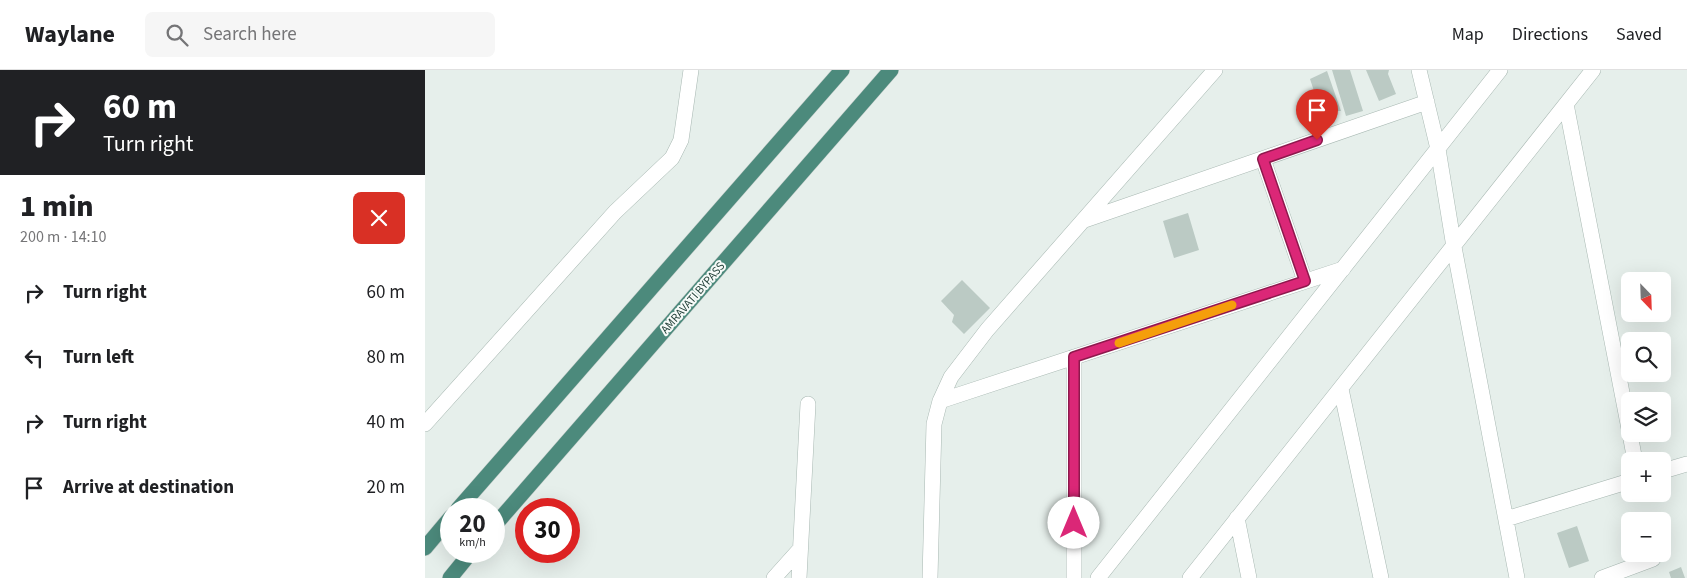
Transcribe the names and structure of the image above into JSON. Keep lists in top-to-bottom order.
{
  "streets": {
    "highway": ["AMRAVATI BYPASS"]
  },
  "north": "bottom right",
  "page": {
    "header": "Waylane",
    "search": "Search here",
    "nav": ["Map", "Directions", "Saved"],
    "turn": ["60 m", "Turn right"],
    "heading": ["1 min", "200 m · 14:10"],
    "list": [
      {
        "name": "Turn right",
        "value": "60 m"
      },
      {
        "name": "Turn left",
        "value": "80 m"
      },
      {
        "name": "Turn right",
        "value": "40 m"
      },
      {
        "name": "Arrive at destination",
        "value": "20 m"
      }
    ],
    "map_buttons": ["+", "−"],
    "speed": "20 km/h",
    "limit": "30"
  }
}
